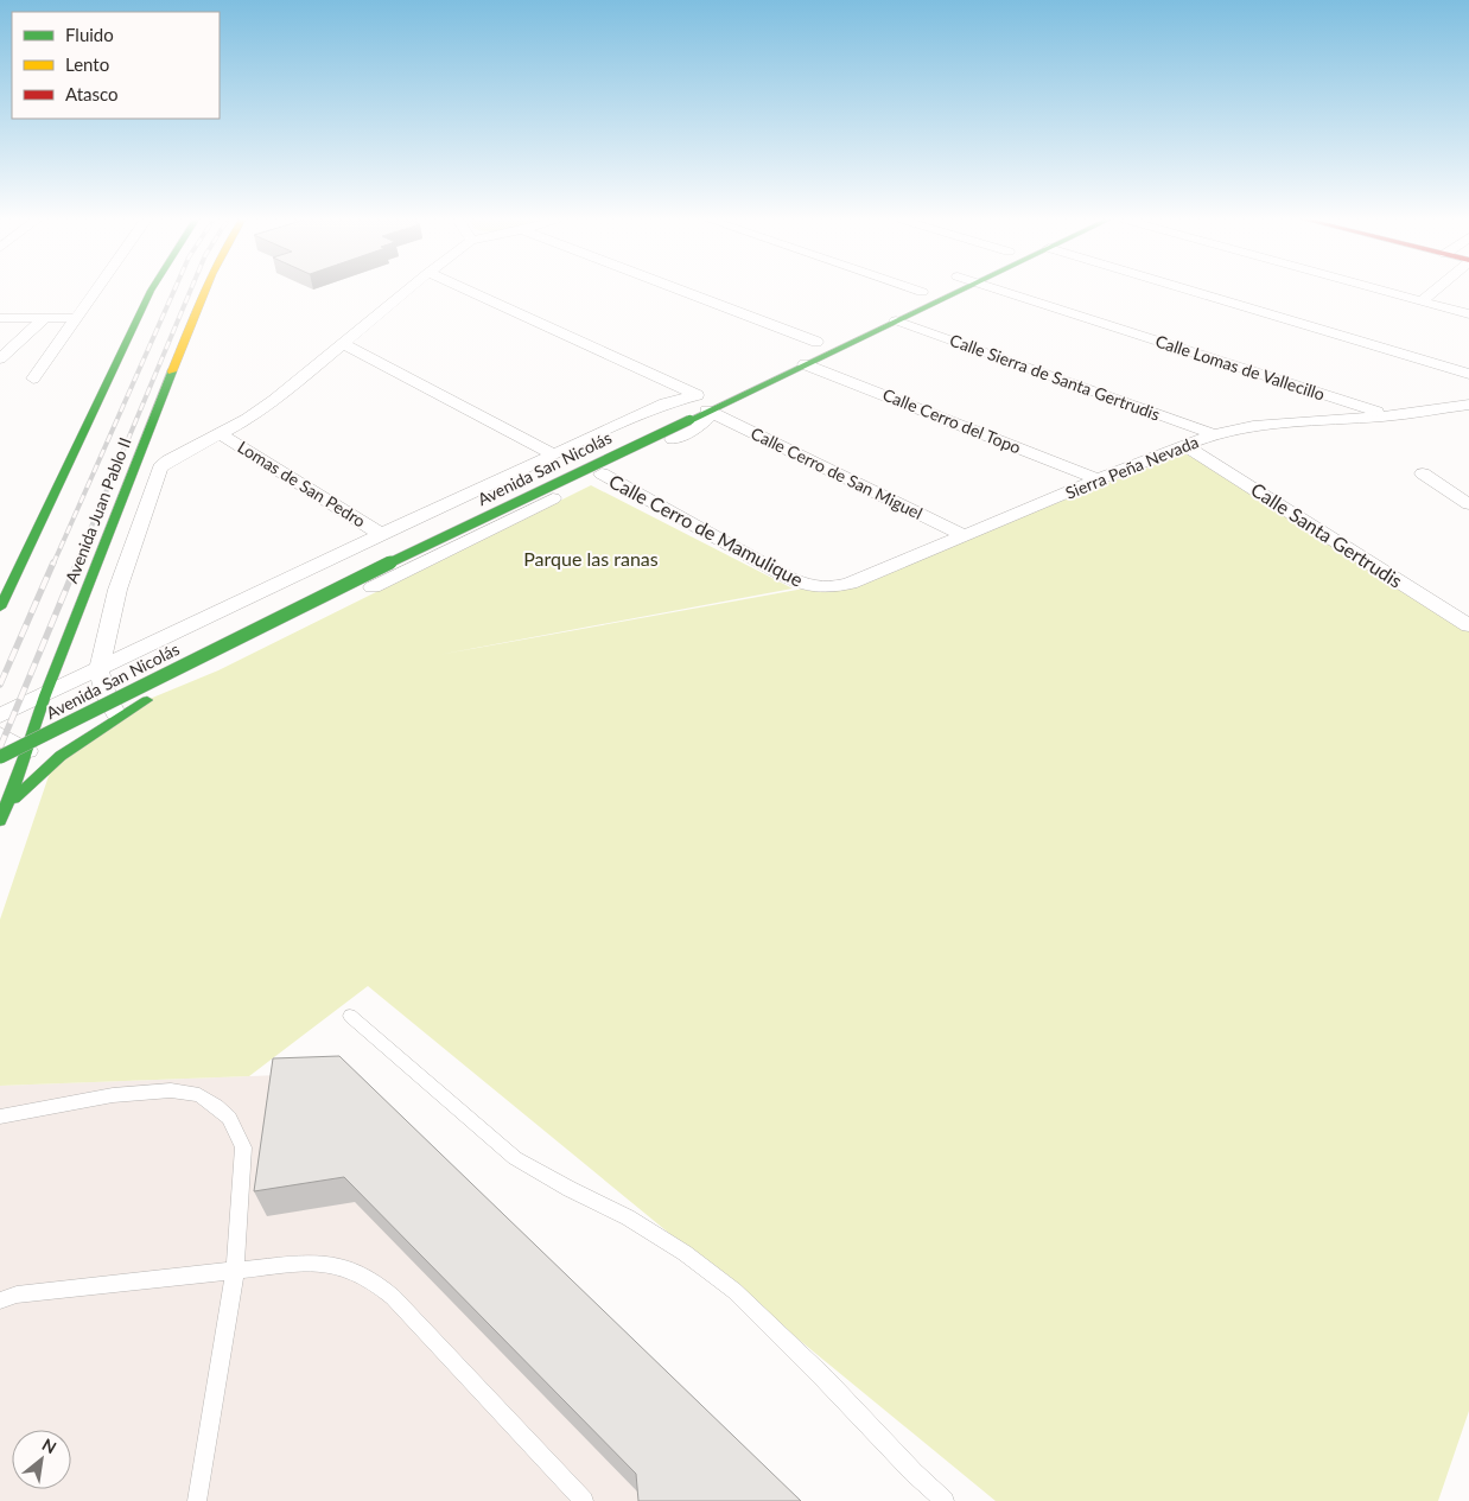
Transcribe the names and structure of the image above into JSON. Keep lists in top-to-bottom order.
{
  "streets": {
    "street": [
      "Calle Lomas de Vallecillo",
      "Calle Sierra de Santa Gertrudis",
      "Calle Cerro del Topo",
      "Sierra Peña Nevada",
      "Avenida San Nicolás",
      "Calle Cerro de San Miguel",
      "Lomas de San Pedro",
      "Avenida Juan Pablo II",
      "Calle Cerro de Mamulique",
      "Calle Santa Gertrudis"
    ]
  },
  "crossings": [
    ["Calle Lomas de Vallecillo", "Sierra Peña Nevada"],
    ["Calle Sierra de Santa Gertrudis", "Sierra Peña Nevada"],
    ["Calle Sierra de Santa Gertrudis", "Avenida San Nicolás"],
    ["Calle Cerro del Topo", "Sierra Peña Nevada"],
    ["Calle Cerro del Topo", "Avenida San Nicolás"],
    ["Sierra Peña Nevada", "Calle Cerro de San Miguel"],
    ["Sierra Peña Nevada", "Calle Cerro de Mamulique"],
    ["Sierra Peña Nevada", "Calle Santa Gertrudis"],
    ["Avenida San Nicolás", "Calle Cerro de San Miguel"]
  ],
  "parks": ["Parque las ranas"],
  "legend": ["Fluido", "Lento", "Atasco"],
  "north": "top right"
}
